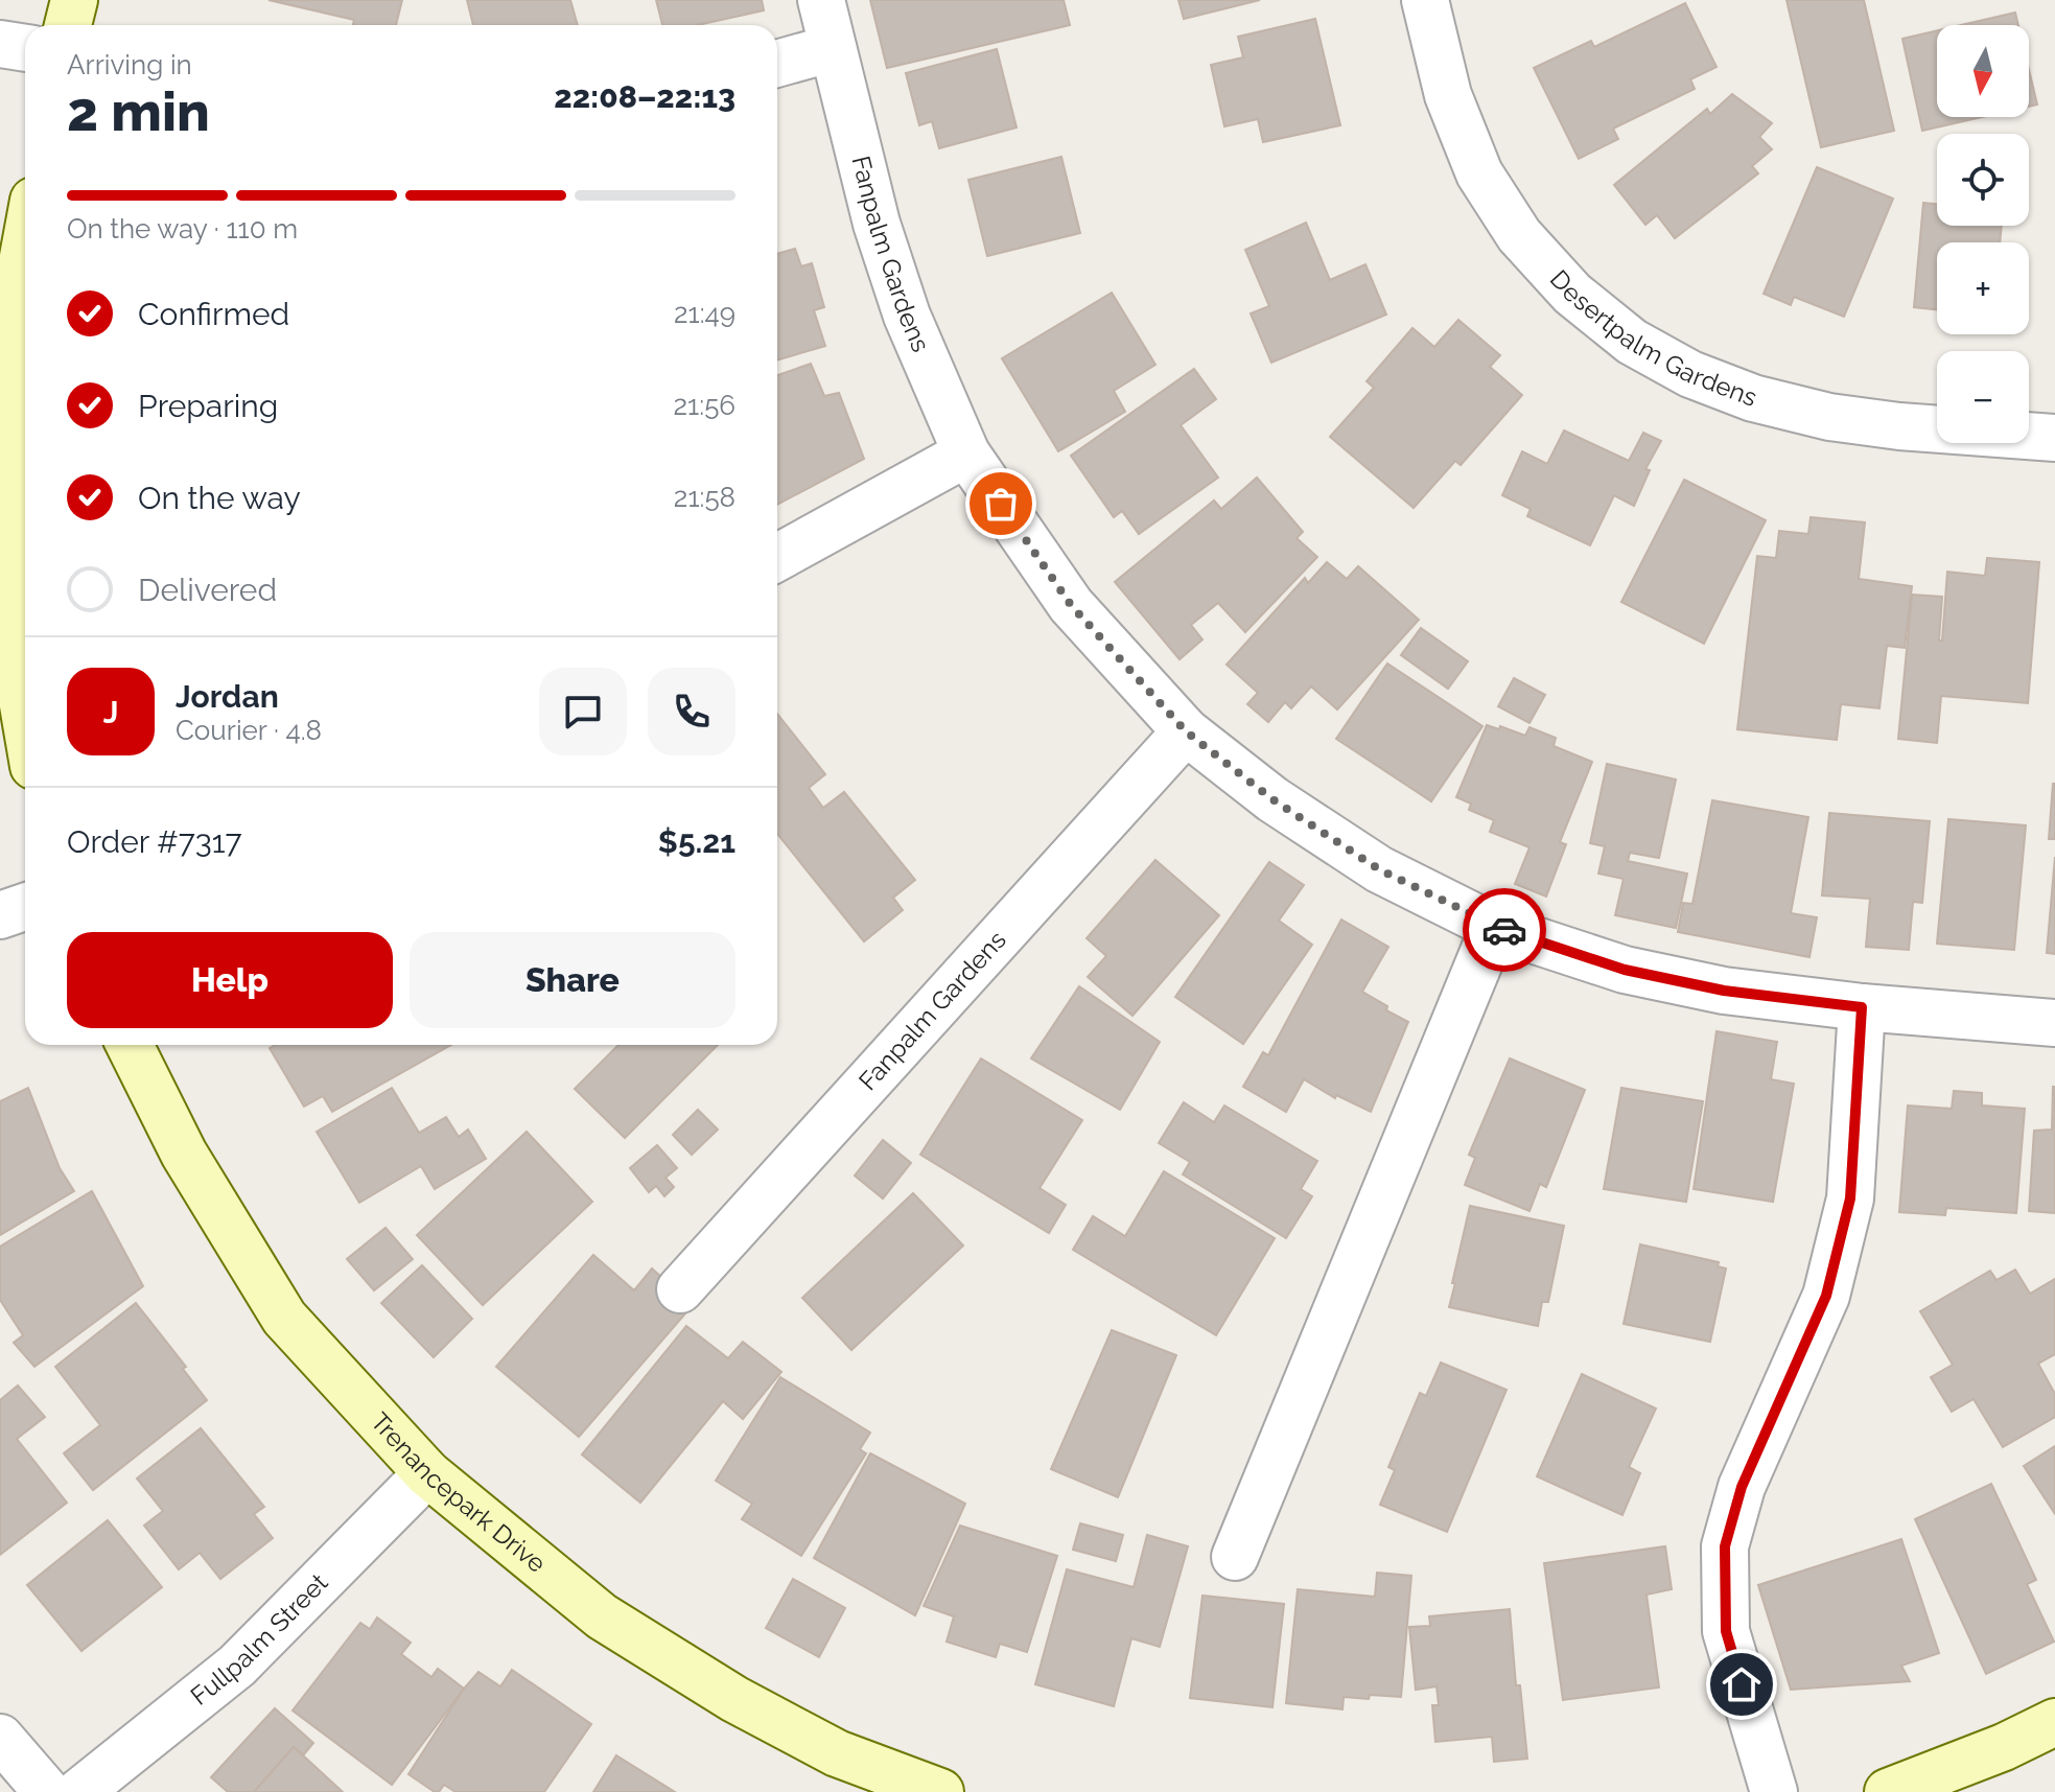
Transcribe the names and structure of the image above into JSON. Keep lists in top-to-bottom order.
{
  "streets": {
    "street": [
      "Fanpalm Gardens",
      "Desertpalm Gardens",
      "Trenancepark Drive",
      "Fullpalm Street"
    ]
  },
  "crossings": [
    ["Trenancepark Drive", "Fullpalm Street"]
  ],
  "north": "bottom",
  "page": {
    "map_buttons": ["+", "−"],
    "heading": ["2 min", "Arriving in", "22:08–22:13"],
    "panel": [
      "Jordan",
      "Courier · 4.8",
      "Order #7317",
      "$5.21"
    ],
    "bar": "On the way · 110 m",
    "list": [
      ["Confirmed", "21:49"],
      ["Preparing", "21:56"],
      ["On the way", "21:58"],
      "Delivered"
    ],
    "round": "J",
    "buttons": ["Help", "Share"]
  }
}
